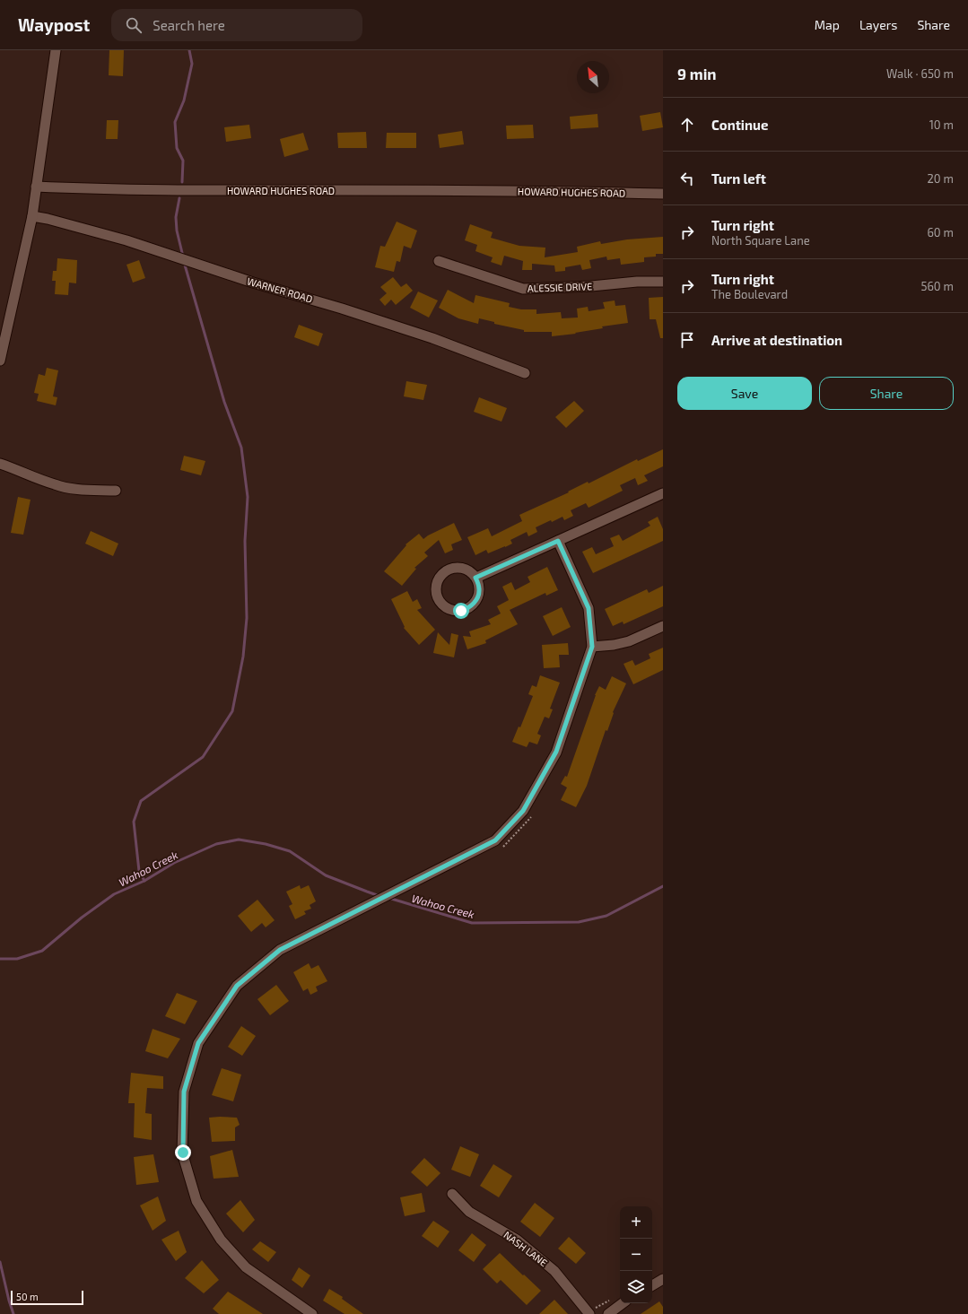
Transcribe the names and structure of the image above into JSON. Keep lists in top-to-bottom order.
{
  "streets": {
    "street": [
      "HOWARD HUGHES ROAD",
      "ALESSIE DRIVE",
      "WARNER ROAD",
      "NASH LANE"
    ]
  },
  "water": ["Wahoo Creek"],
  "scale_bar": "50 m",
  "north": "top left",
  "page": {
    "header": "Waypost",
    "search": "Search here",
    "nav": ["Map", "Layers", "Share"],
    "heading": ["9 min", "Walk · 650 m"],
    "list": [
      ["Continue", "10 m"],
      ["Turn left", "20 m"],
      ["Turn right", "North Square Lane", "60 m"],
      ["Turn right", "The Boulevard", "560 m"],
      "Arrive at destination"
    ],
    "buttons": ["Save", "Share"],
    "map_buttons": ["+", "−"],
    "scale": "50 m"
  }
}
